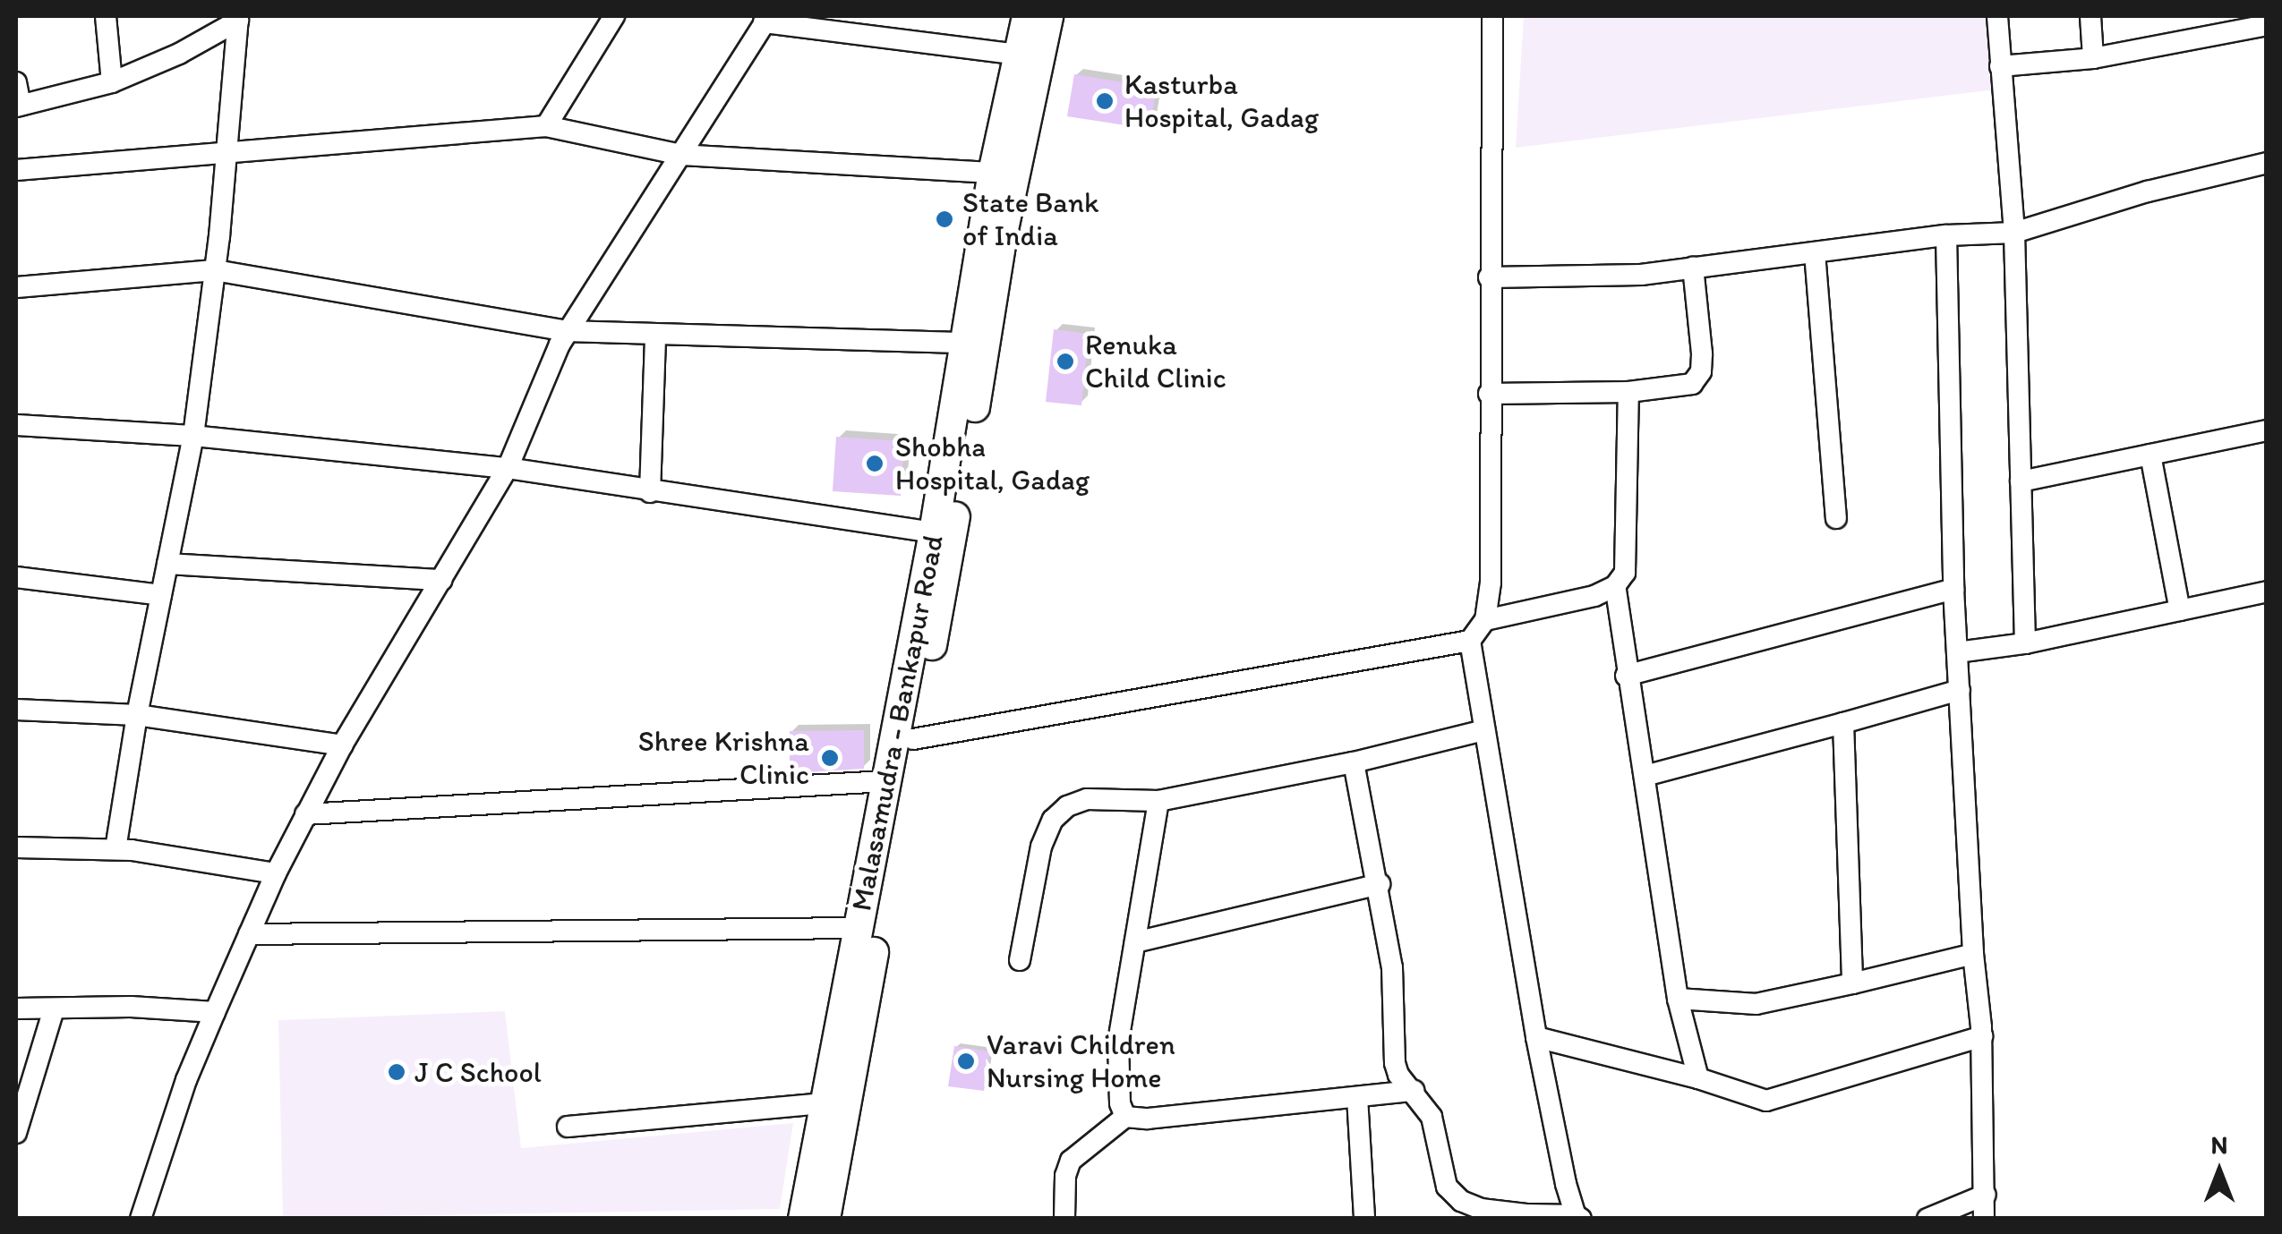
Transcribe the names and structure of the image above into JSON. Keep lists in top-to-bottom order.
{
  "streets": {
    "main road": ["Malasamudra - Bankapur Road"]
  },
  "places": [
    "Kasturba Hospital, Gadag",
    "State Bank of India",
    "Renuka Child Clinic",
    "Shobha Hospital, Gadag",
    "Shree Krishna Clinic",
    "Varavi Children Nursing Home",
    "J C School"
  ],
  "north": "top"
}
